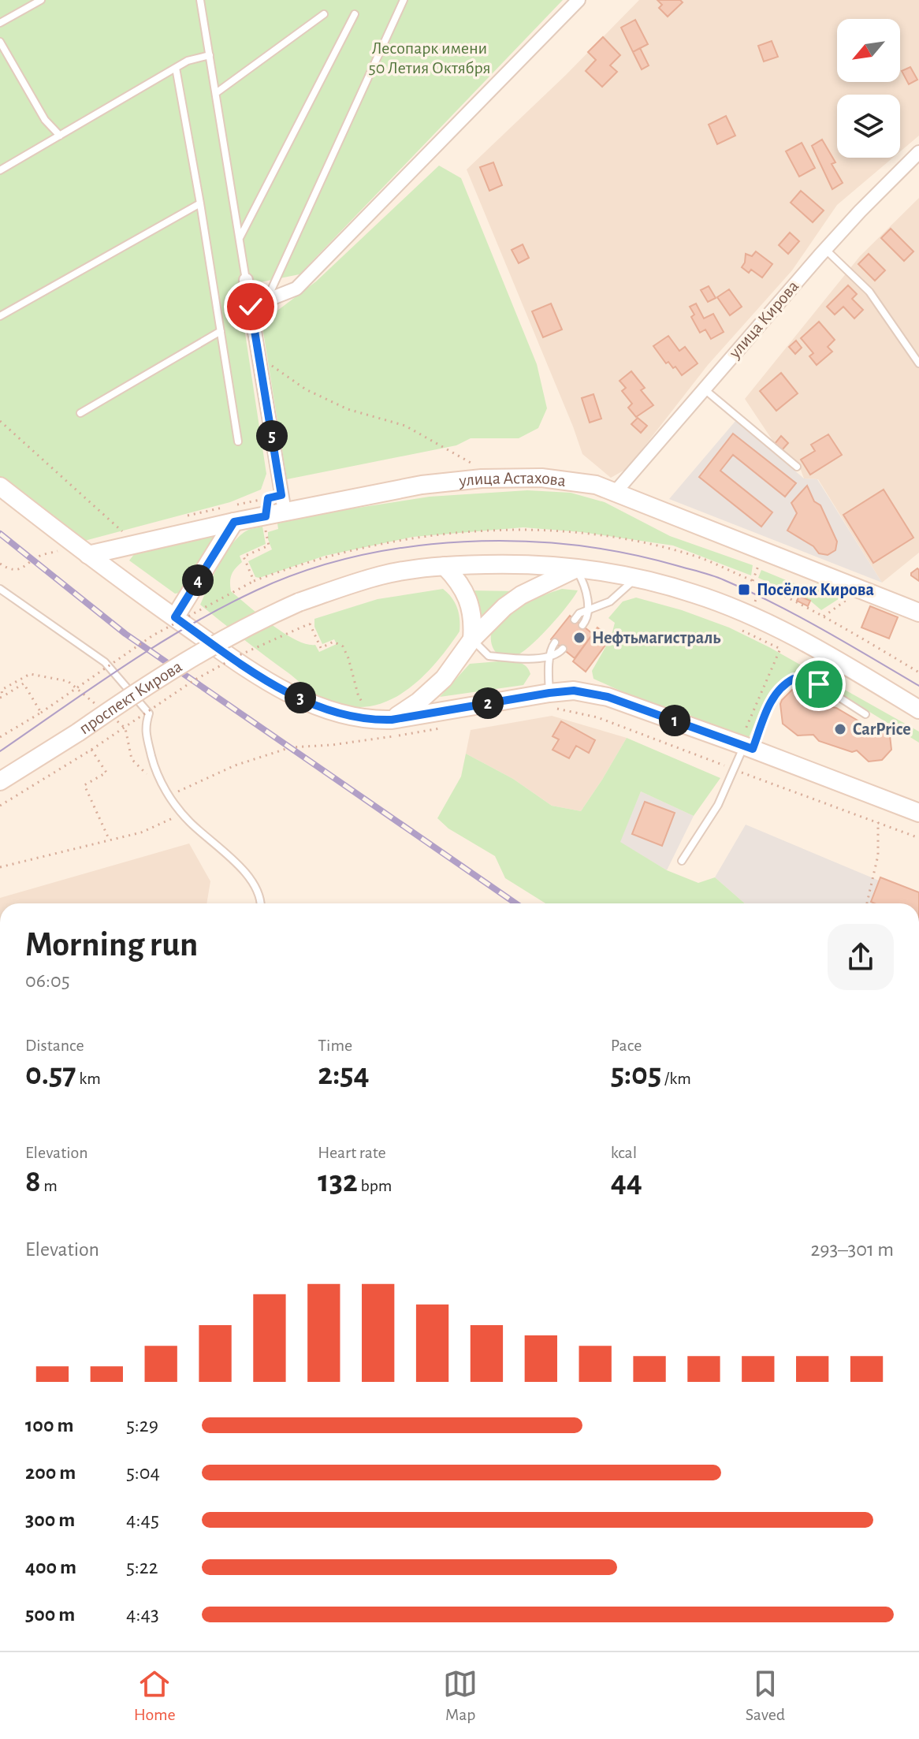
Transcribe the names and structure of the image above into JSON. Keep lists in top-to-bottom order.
{
  "streets": {
    "main road": ["улица Астахова", "проспект Кирова"],
    "street": ["улица Кирова"]
  },
  "crossings": [
    ["улица Кирова", "улица Астахова"]
  ],
  "parks": ["Лесопарк имени 50 Летия Октября"],
  "places": {
    "transit": ["Посёлок Кирова"],
    "other": ["Нефтьмагистраль", "CarPrice"]
  },
  "north": "bottom left",
  "page": {
    "pins": [
      "5",
      "4",
      "3",
      "2",
      "1"
    ],
    "heading": ["Morning run", "06:05"],
    "stats": [
      ["Distance", "0.57 km"],
      ["Time", "2:54"],
      ["Pace", "5:05 /km"],
      ["Elevation", "8 m"],
      ["Heart rate", "132 bpm"],
      ["kcal", "44"]
    ],
    "chart": ["Elevation", "293–301 m"],
    "list": [
      {
        "name": "100 m",
        "note": "5:29"
      },
      {
        "name": "200 m",
        "note": "5:04"
      },
      {
        "name": "300 m",
        "note": "4:45"
      },
      {
        "name": "400 m",
        "note": "5:22"
      },
      {
        "name": "500 m",
        "note": "4:43"
      }
    ],
    "tabs": ["Home", "Map", "Saved"]
  }
}
